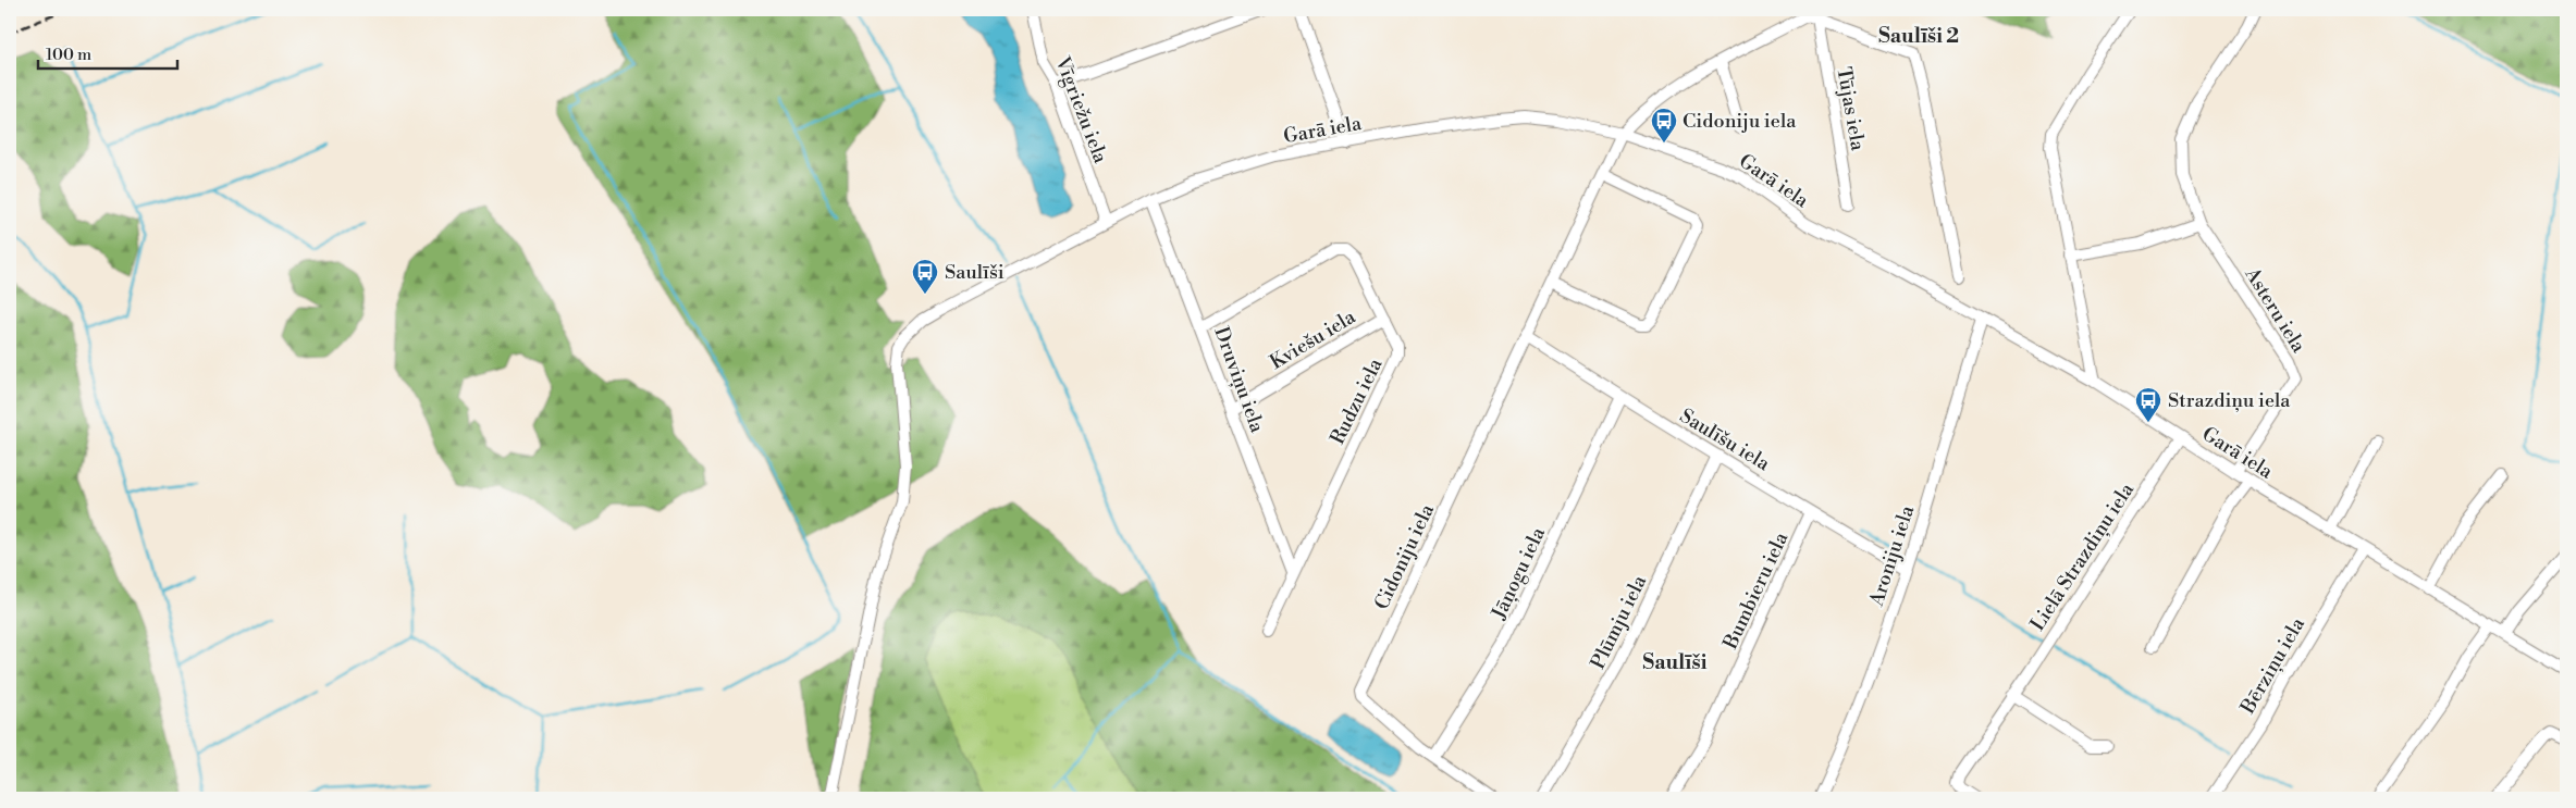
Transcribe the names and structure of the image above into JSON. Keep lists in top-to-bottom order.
{
  "streets": {
    "street": [
      "Tūjas iela",
      "Vīgriežu iela",
      "Garā iela",
      "Asteru iela",
      "Kviešu iela",
      "Druviņu iela",
      "Rudzu iela",
      "Saulīšu iela",
      "Aroniju iela",
      "Cidoniju iela",
      "Lielā Strazdiņu iela",
      "Jāņogu iela",
      "Bumbieru iela",
      "Plūmju iela",
      "Bērziņu iela"
    ]
  },
  "crossings": [
    ["Tūjas iela", "Cidoniju iela"],
    ["Vīgriežu iela", "Garā iela"],
    ["Garā iela", "Asteru iela"],
    ["Garā iela", "Druviņu iela"],
    ["Garā iela", "Aroniju iela"],
    ["Garā iela", "Cidoniju iela"],
    ["Garā iela", "Lielā Strazdiņu iela"],
    ["Garā iela", "Bērziņu iela"],
    ["Kviešu iela", "Druviņu iela"],
    ["Kviešu iela", "Rudzu iela"],
    ["Druviņu iela", "Rudzu iela"],
    ["Saulīšu iela", "Aroniju iela"],
    ["Saulīšu iela", "Cidoniju iela"],
    ["Saulīšu iela", "Jāņogu iela"],
    ["Saulīšu iela", "Bumbieru iela"],
    ["Saulīšu iela", "Plūmju iela"],
    ["Cidoniju iela", "Jāņogu iela"]
  ],
  "districts": ["Saulīši 2", "Saulīši"],
  "places": {
    "bus stop": ["Cidoniju iela", "Saulīši", "Strazdiņu iela"]
  },
  "scale_bar": "100 m"
}
